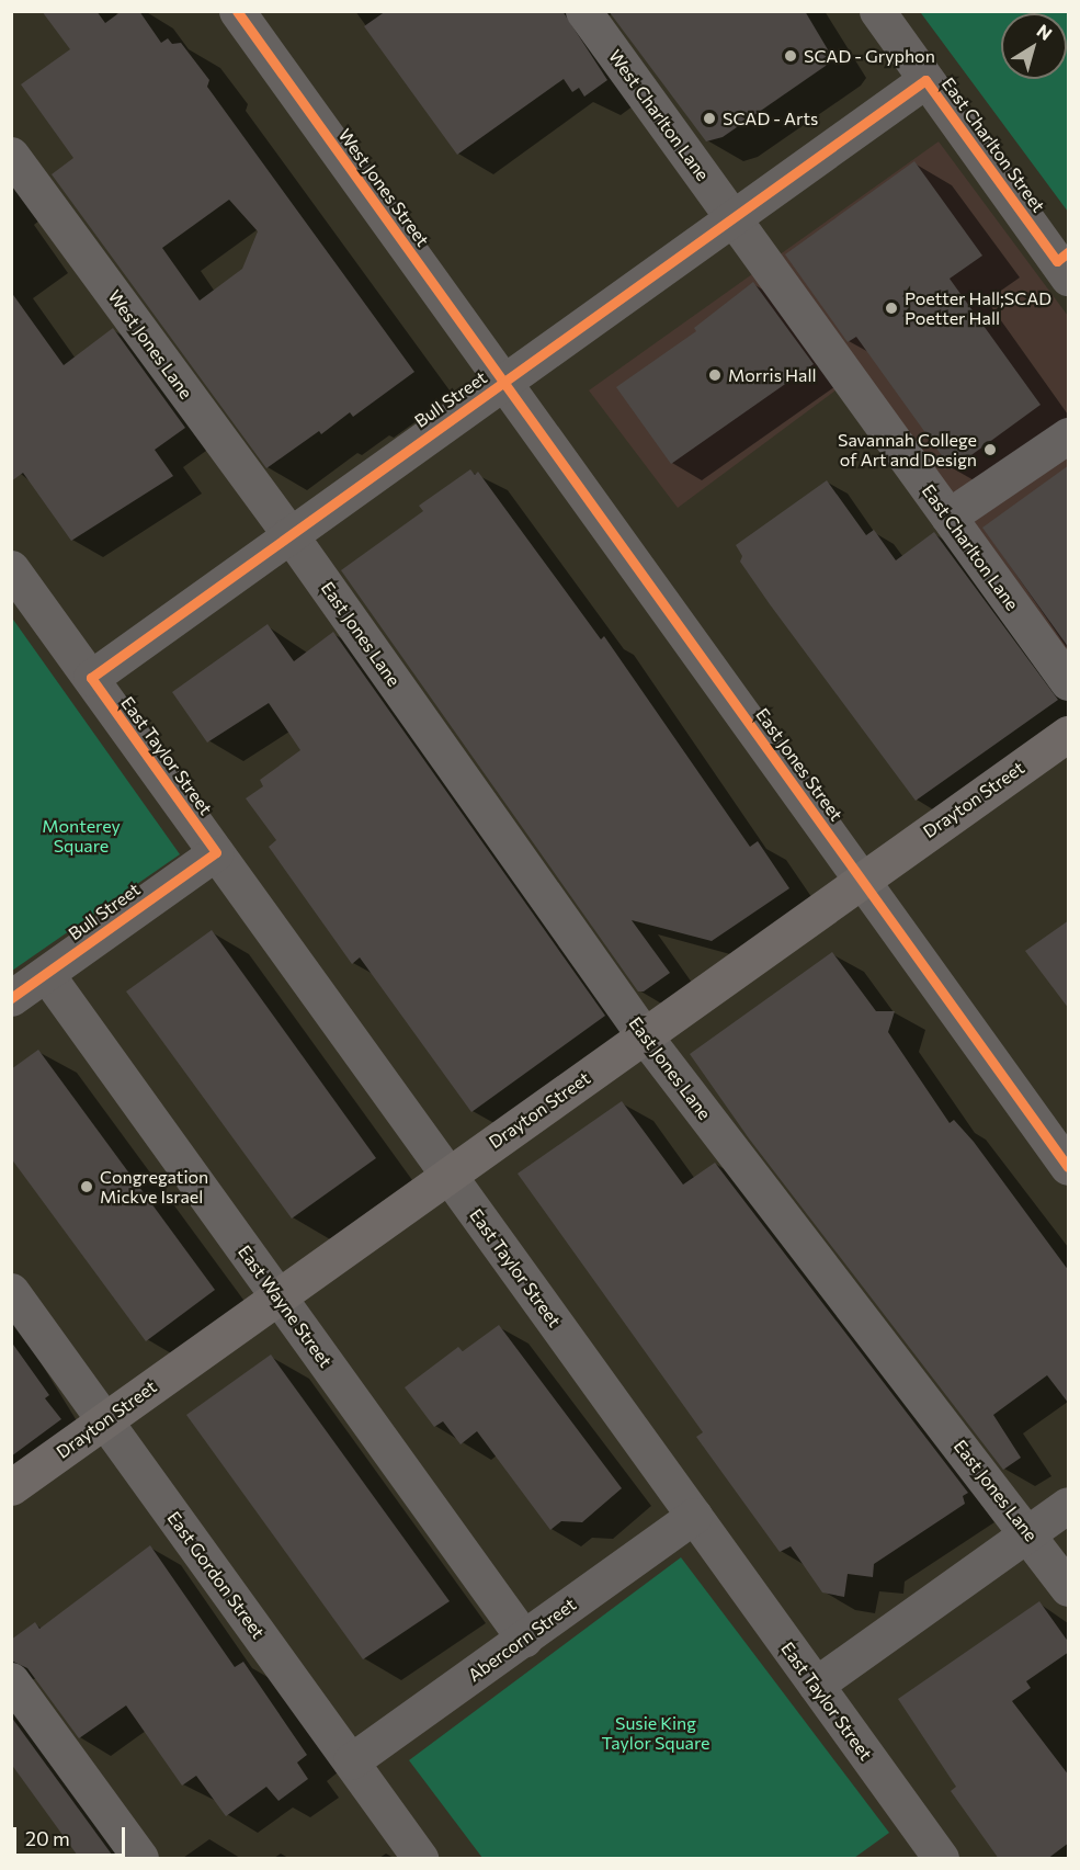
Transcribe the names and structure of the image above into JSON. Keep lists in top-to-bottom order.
{
  "streets": {
    "main road": ["Drayton Street"],
    "street": [
      "West Charlton Lane",
      "East Charlton Street",
      "West Jones Street",
      "West Jones Lane",
      "Bull Street",
      "East Charlton Lane",
      "East Jones Lane",
      "East Taylor Street",
      "East Jones Street",
      "East Wayne Street",
      "East Gordon Street",
      "Abercorn Street"
    ]
  },
  "crossings": [
    ["West Charlton Lane", "Bull Street"],
    ["West Charlton Lane", "East Charlton Lane"],
    ["East Charlton Street", "Bull Street"],
    ["West Jones Street", "Bull Street"],
    ["West Jones Street", "East Jones Street"],
    ["West Jones Lane", "Bull Street"],
    ["West Jones Lane", "East Jones Lane"],
    ["Bull Street", "East Charlton Lane"],
    ["Bull Street", "East Jones Lane"],
    ["Bull Street", "East Taylor Street"],
    ["Bull Street", "East Jones Street"],
    ["Bull Street", "East Wayne Street"],
    ["East Jones Lane", "Drayton Street"],
    ["East Taylor Street", "Drayton Street"],
    ["East Taylor Street", "Abercorn Street"],
    ["East Jones Street", "Drayton Street"],
    ["Drayton Street", "East Wayne Street"],
    ["Drayton Street", "East Gordon Street"],
    ["East Wayne Street", "Abercorn Street"],
    ["East Gordon Street", "Abercorn Street"]
  ],
  "parks": ["Monterey Square", "Susie King Taylor Square"],
  "places": [
    "SCAD - Gryphon",
    "SCAD - Arts",
    "Poetter Hall;SCAD Poetter Hall",
    "Morris Hall",
    "Savannah College of Art and Design",
    "Congregation Mickve Israel"
  ],
  "scale_bar": "20 m",
  "north": "top right"
}
